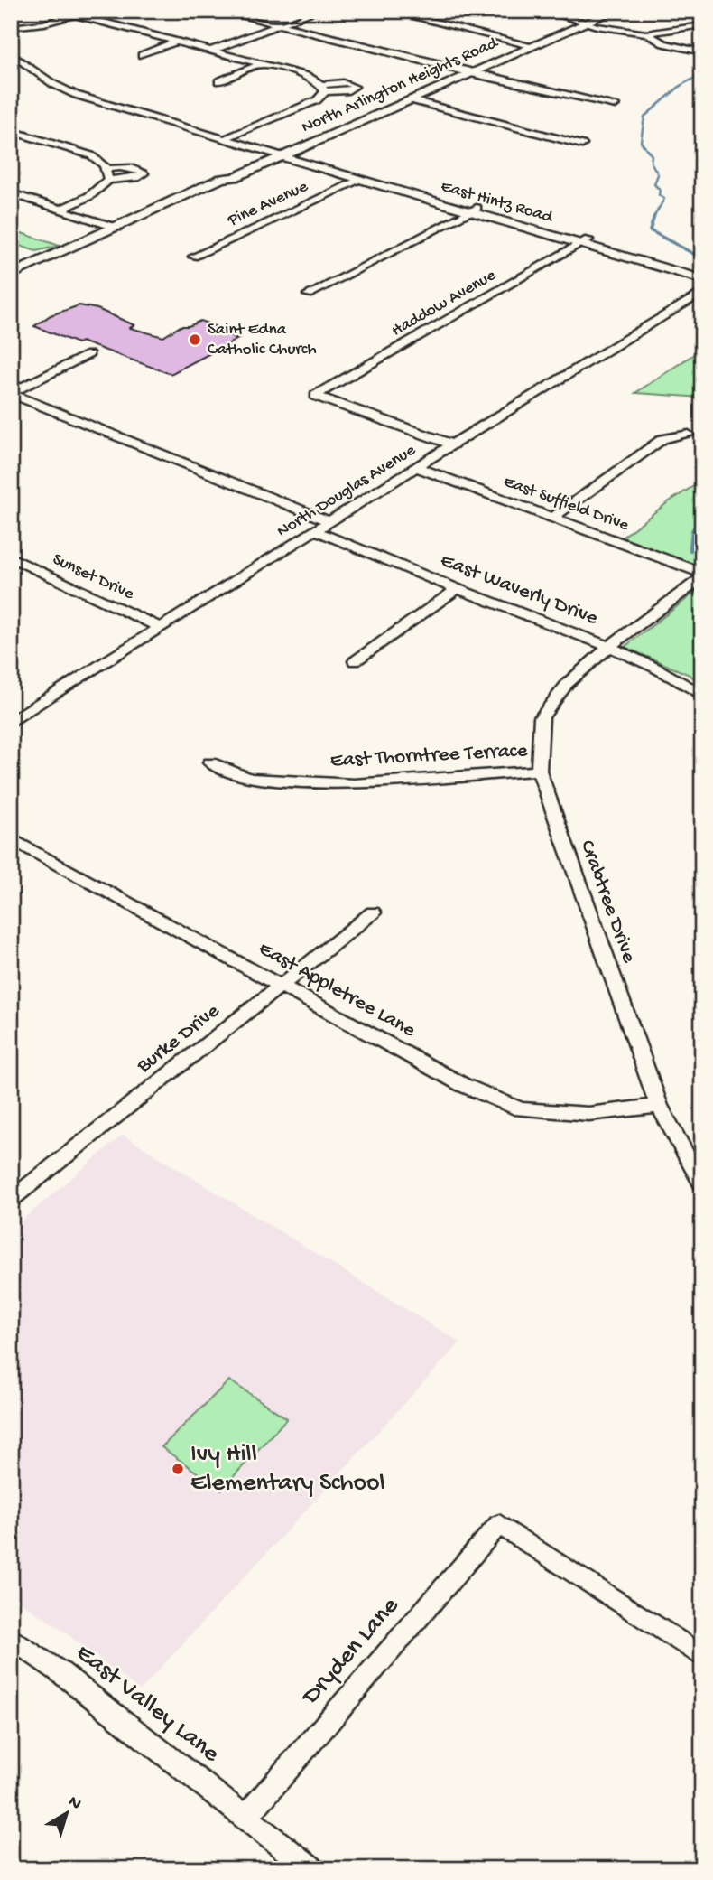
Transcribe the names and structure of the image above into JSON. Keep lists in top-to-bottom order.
{
  "streets": {
    "main road": ["North Arlington Heights Road", "East Hintz Road"],
    "street": [
      "Pine Avenue",
      "Haddow Avenue",
      "North Douglas Avenue",
      "East Suffield Drive",
      "Sunset Drive",
      "East Waverly Drive",
      "East Thorntree Terrace",
      "Crabtree Drive",
      "East Appletree Lane",
      "Burke Drive",
      "Dryden Lane",
      "East Valley Lane"
    ]
  },
  "crossings": [
    ["North Arlington Heights Road", "East Hintz Road"],
    ["East Hintz Road", "Pine Avenue"],
    ["East Hintz Road", "Haddow Avenue"],
    ["Haddow Avenue", "North Douglas Avenue"],
    ["North Douglas Avenue", "East Suffield Drive"],
    ["North Douglas Avenue", "Sunset Drive"],
    ["North Douglas Avenue", "East Waverly Drive"],
    ["East Suffield Drive", "Crabtree Drive"],
    ["East Waverly Drive", "Crabtree Drive"],
    ["East Thorntree Terrace", "Crabtree Drive"],
    ["Crabtree Drive", "East Appletree Lane"],
    ["East Appletree Lane", "Burke Drive"],
    ["Dryden Lane", "East Valley Lane"]
  ],
  "places": ["Saint Edna Catholic Church", "Ivy Hill Elementary School"],
  "north": "top right"
}
